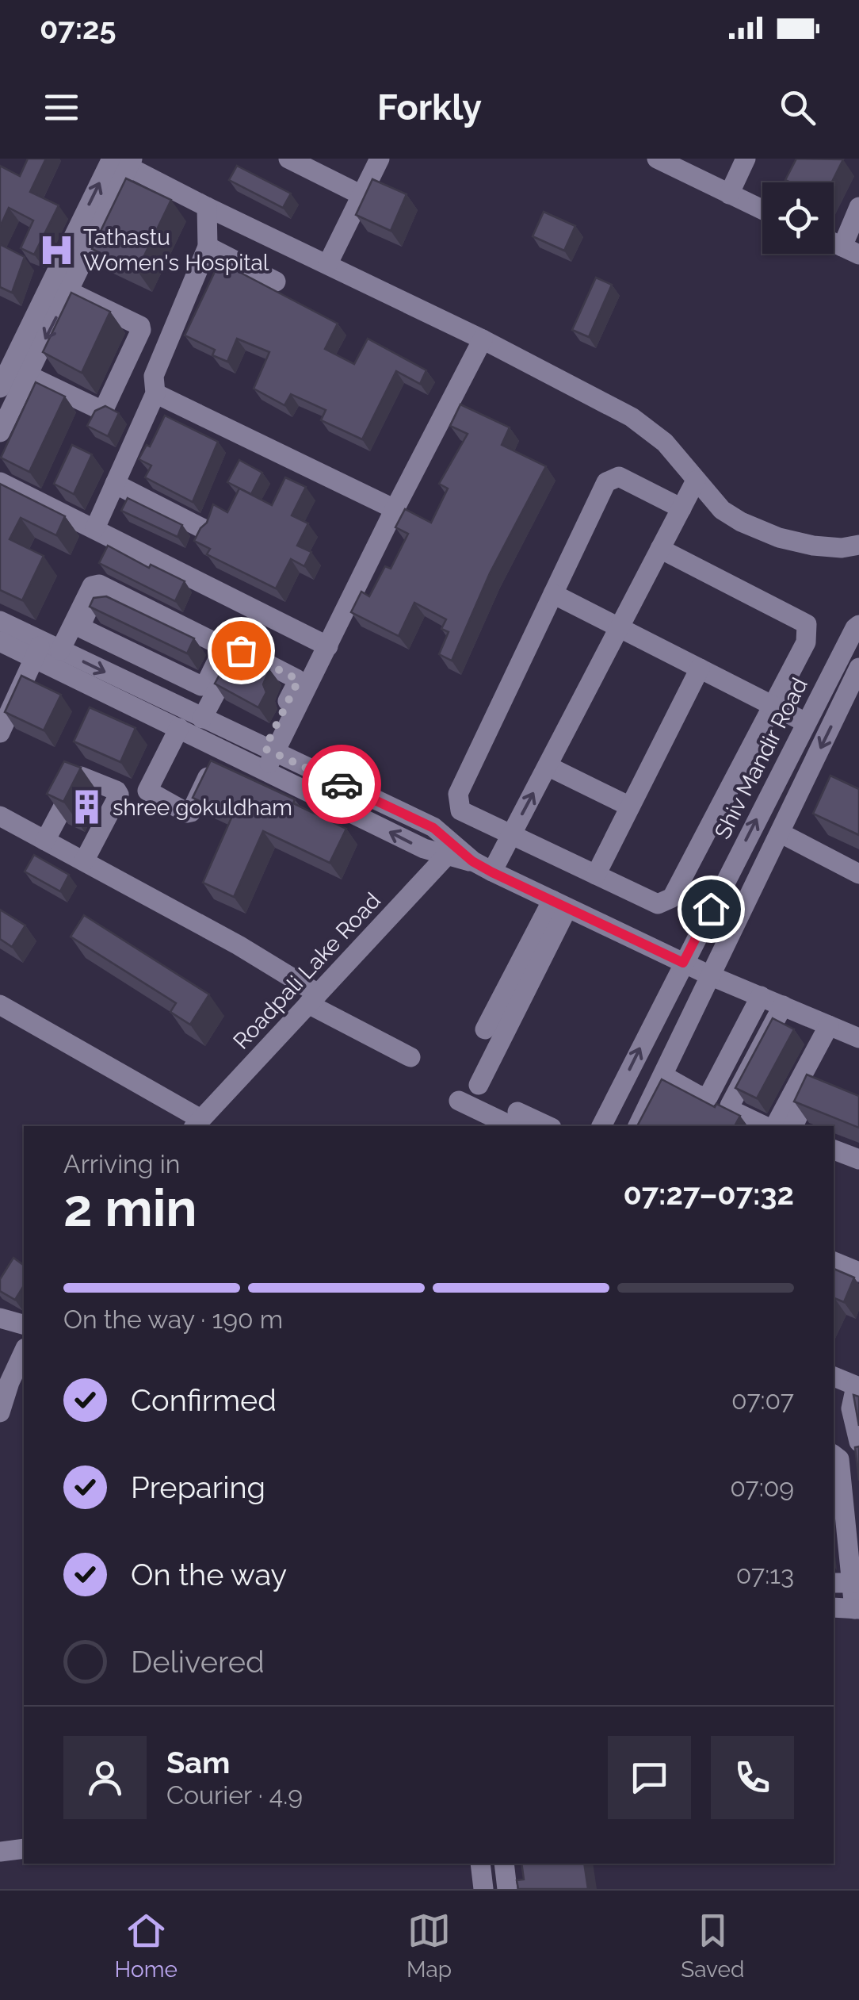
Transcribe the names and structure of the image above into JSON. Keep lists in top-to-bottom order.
{
  "streets": {
    "street": ["Shiv Mandir Road", "Roadpali Lake Road"]
  },
  "places": {
    "hospital": ["Tathastu Women's Hospital"],
    "building": ["shree gokuldham"]
  },
  "page": {
    "status": "07:25",
    "header": "Forkly",
    "heading": ["2 min", "Arriving in", "07:27–07:32"],
    "panel": ["Sam", "Courier · 4.9"],
    "bar": "On the way · 190 m",
    "list": [
      ["Confirmed", "07:07"],
      ["Preparing", "07:09"],
      ["On the way", "07:13"],
      "Delivered"
    ],
    "tabs": ["Home", "Map", "Saved"]
  }
}
